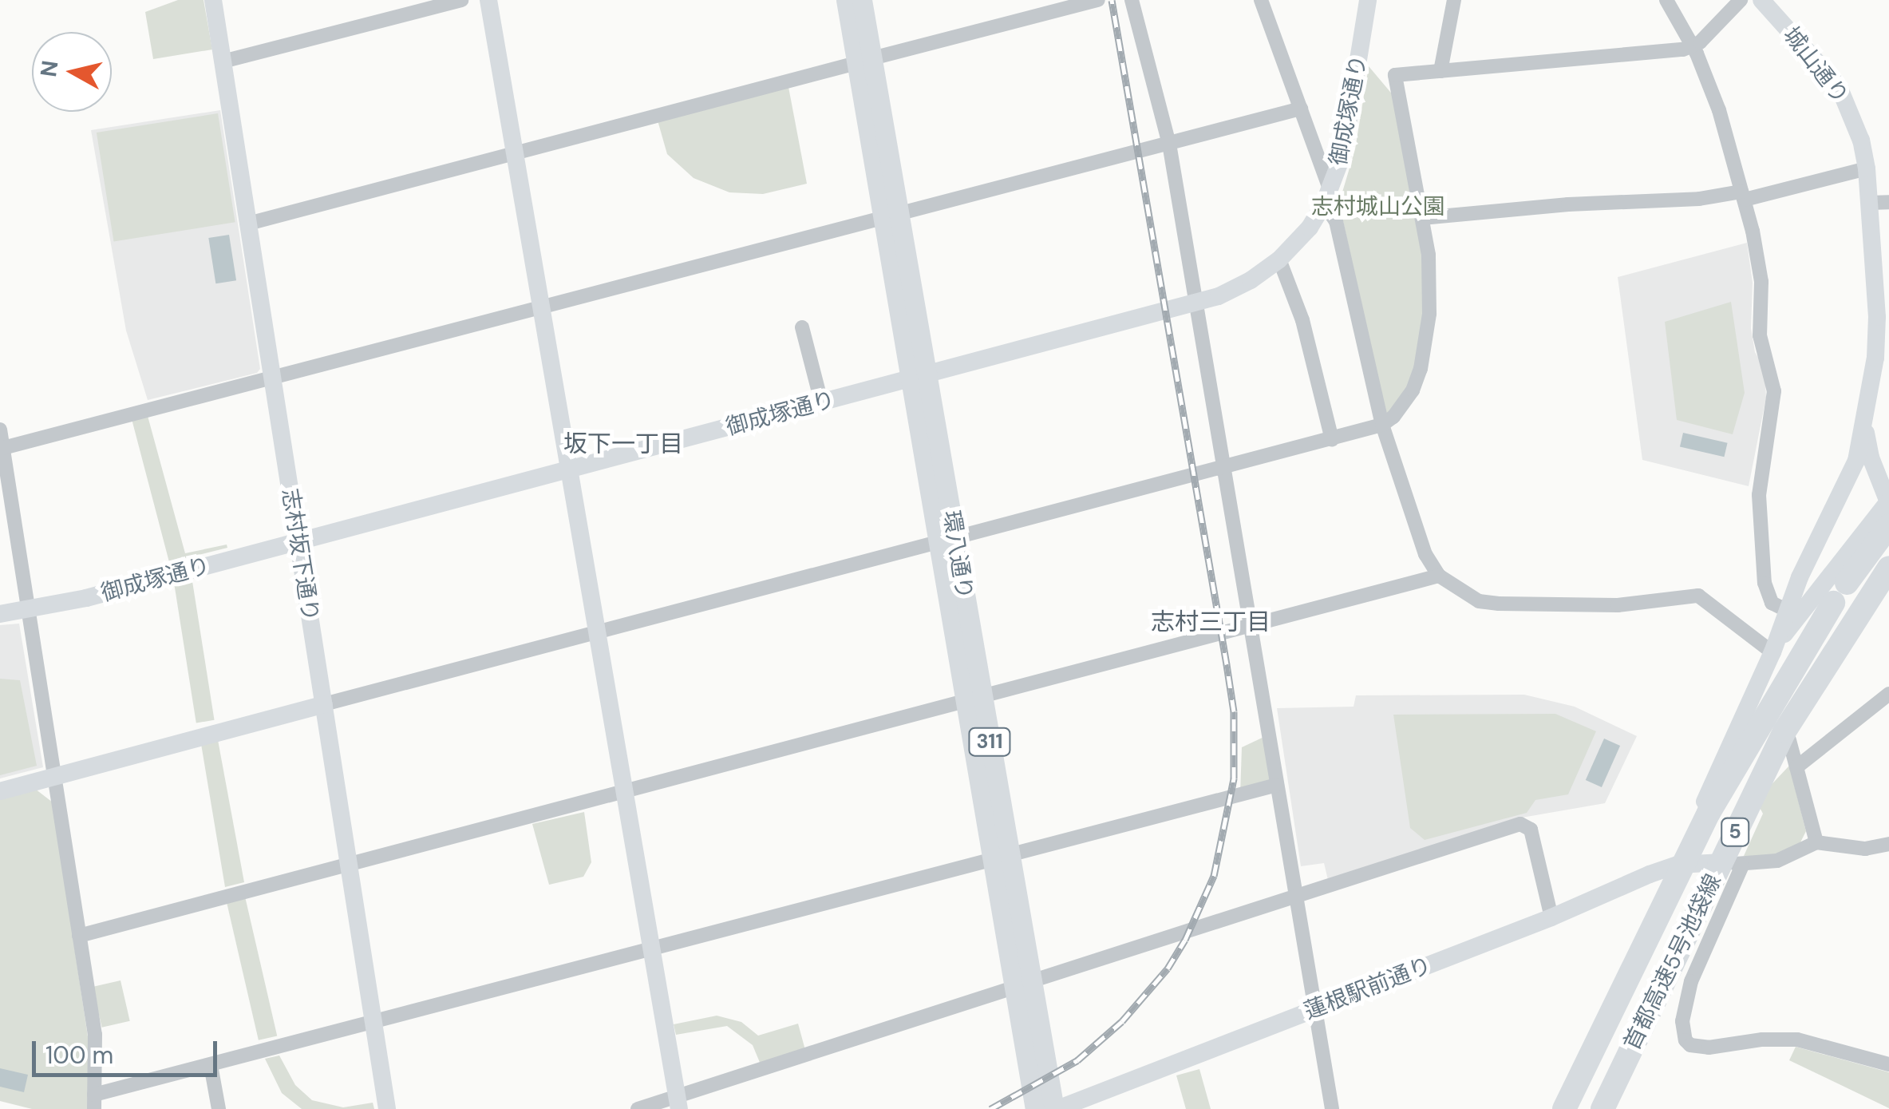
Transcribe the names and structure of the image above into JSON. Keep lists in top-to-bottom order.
{
  "streets": {
    "highway": ["5", "首都高速5号池袋線"],
    "main road": ["環八通り", "311"],
    "street": [
      "城山通り",
      "御成塚通り",
      "志村坂下通り",
      "蓮根駅前通り"
    ]
  },
  "crossings": [
    ["御成塚通り", "志村坂下通り"],
    ["御成塚通り", "環八通り"],
    ["環八通り", "蓮根駅前通り"]
  ],
  "districts": ["坂下一丁目", "志村三丁目"],
  "parks": ["志村城山公園"],
  "scale_bar": "100 m",
  "north": "left"
}
